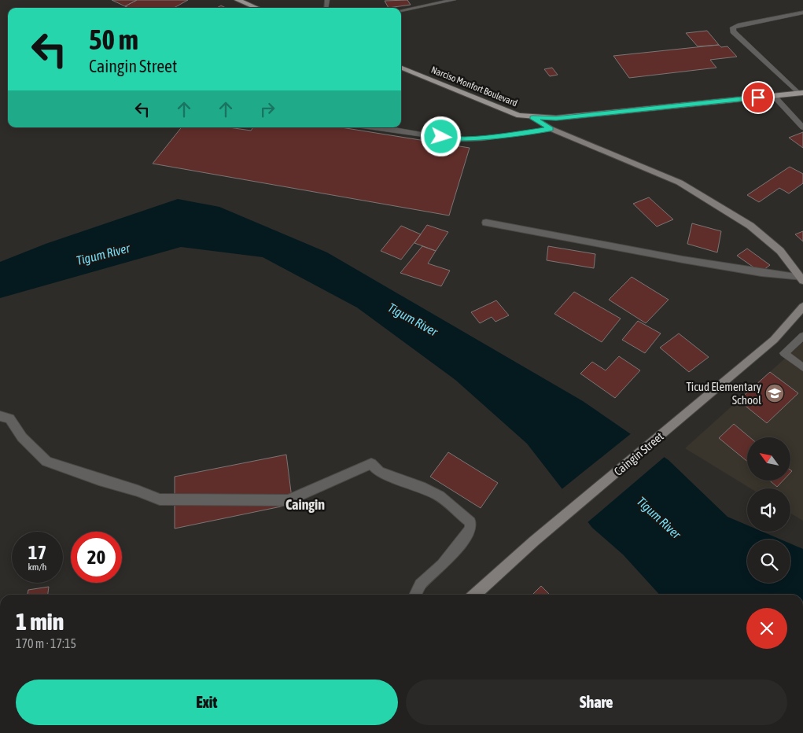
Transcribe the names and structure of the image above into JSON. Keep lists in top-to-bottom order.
{
  "streets": {
    "main road": ["Narciso Monfort Boulevard", "Caingin Street"]
  },
  "districts": ["Caingin"],
  "water": ["Tigum River"],
  "places": {
    "school or university": ["Ticud Elementary School"]
  },
  "north": "top left",
  "page": {
    "turn": ["50 m", "Caingin Street"],
    "speed": "17 km/h",
    "limit": "20",
    "heading": ["1 min", "170 m · 17:15"],
    "buttons": ["Exit", "Share"]
  }
}
